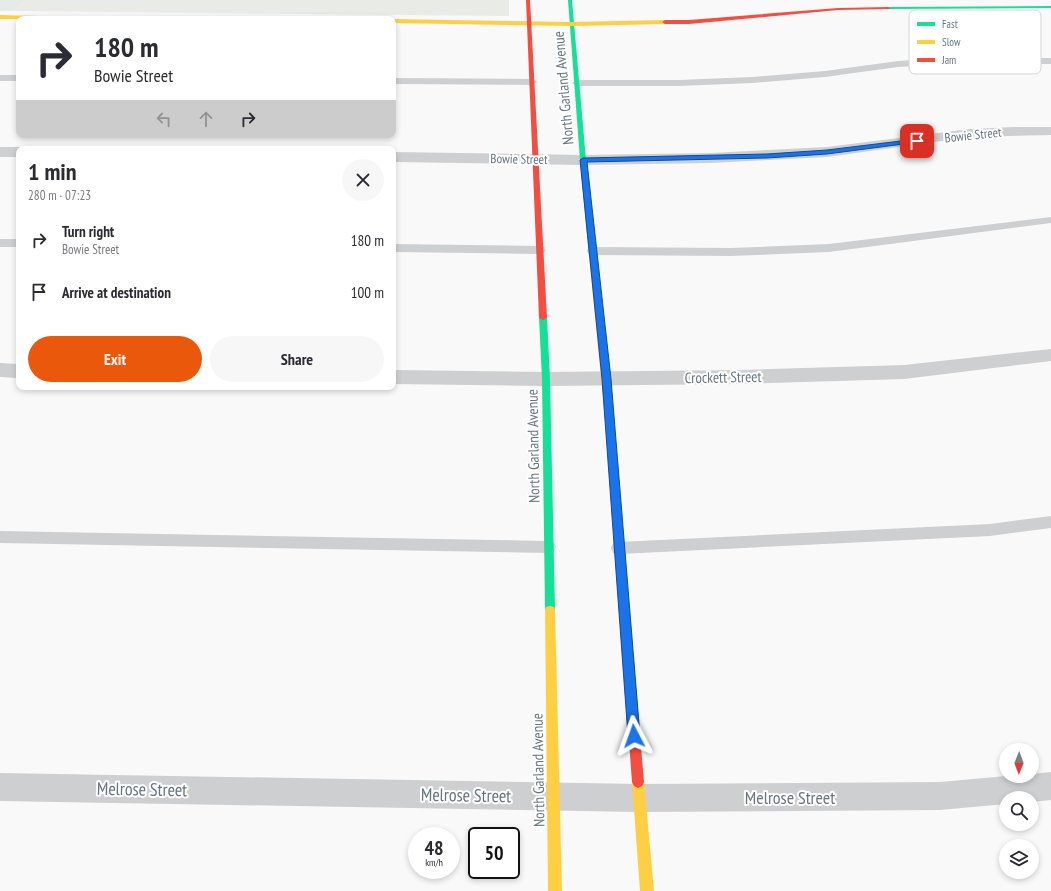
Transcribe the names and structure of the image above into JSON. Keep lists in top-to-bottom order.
{
  "streets": {
    "main road": ["North Garland Avenue"],
    "street": ["Bowie Street", "Crockett Street", "Melrose Street"]
  },
  "crossings": [
    ["North Garland Avenue", "Bowie Street"],
    ["North Garland Avenue", "Crockett Street"],
    ["North Garland Avenue", "Melrose Street"]
  ],
  "legend": ["Fast", "Slow", "Jam"],
  "north": "bottom",
  "page": {
    "turn": ["180 m", "Bowie Street"],
    "heading": ["1 min", "280 m · 07:23"],
    "list": [
      {
        "name": "Turn right",
        "note": "Bowie Street",
        "value": "180 m"
      },
      {
        "name": "Arrive at destination",
        "value": "100 m"
      }
    ],
    "buttons": ["Exit", "Share"],
    "speed": "48 km/h",
    "limit": "50"
  }
}
